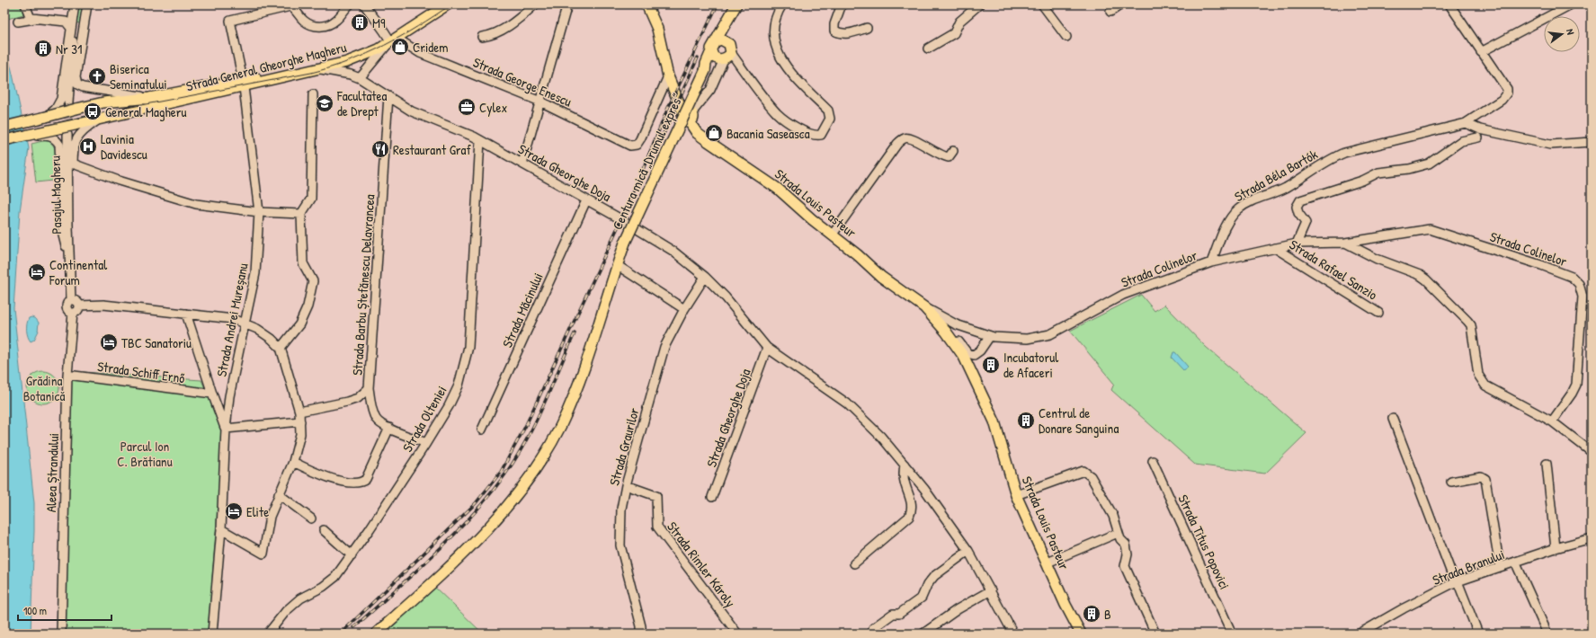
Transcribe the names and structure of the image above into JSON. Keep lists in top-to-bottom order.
{
  "streets": {
    "main road": ["Strada General Gheorghe Magheru", "Centura mică „Drumul expres”", "Strada Louis Pasteur"],
    "street": [
      "Strada George Enescu",
      "Strada Gheorghe Doja",
      "Strada Béla Bartók",
      "Pasajul Magheru",
      "Strada Colinelor",
      "Strada Rafael Sanzio",
      "Strada Barbu Ștefănescu Delavrancea",
      "Strada Măcinului",
      "Strada Andrei Mureșanu",
      "Strada Schiff Ernő",
      "Strada Olteniei",
      "Strada Graurilor",
      "Aleea Ștrandului",
      "Strada Titus Popovici",
      "Strada Rimler Károly",
      "Strada Branului"
    ]
  },
  "crossings": [
    ["Strada General Gheorghe Magheru", "Strada George Enescu"],
    ["Strada General Gheorghe Magheru", "Strada Gheorghe Doja"],
    ["Strada General Gheorghe Magheru", "Strada Andrei Mureșanu"],
    ["Strada George Enescu", "Strada Louis Pasteur"],
    ["Strada Gheorghe Doja", "Strada Barbu Ștefănescu Delavrancea"],
    ["Strada Gheorghe Doja", "Strada Măcinului"],
    ["Strada Gheorghe Doja", "Strada Olteniei"],
    ["Strada Gheorghe Doja", "Strada Graurilor"],
    ["Strada Béla Bartók", "Strada Colinelor"],
    ["Strada Louis Pasteur", "Strada Colinelor"],
    ["Strada Colinelor", "Strada Rafael Sanzio"],
    ["Strada Barbu Ștefănescu Delavrancea", "Strada Olteniei"],
    ["Strada Schiff Ernő", "Aleea Ștrandului"],
    ["Strada Graurilor", "Strada Rimler Károly"]
  ],
  "parks": ["Grădina Botanică", "Parcul Ion C. Brătianu"],
  "places": {
    "building": [
      "M9",
      "Nr 31",
      "Incubatorul de Afaceri",
      "Centrul de Donare Sanguina",
      "B"
    ],
    "shop": ["Cridem", "Bacania Saseasca"],
    "church": ["Biserica Seminatului"],
    "school or university": ["Facultatea de Drept"],
    "office": ["Cylex"],
    "bus stop": ["General Magheru"],
    "hospital": ["Lavinia Davidescu"],
    "restaurant": ["Restaurant Graf"],
    "hotel": ["Continental Forum", "TBC Sanatoriu", "Elite"]
  },
  "scale_bar": "100 m",
  "north": "right"
}
